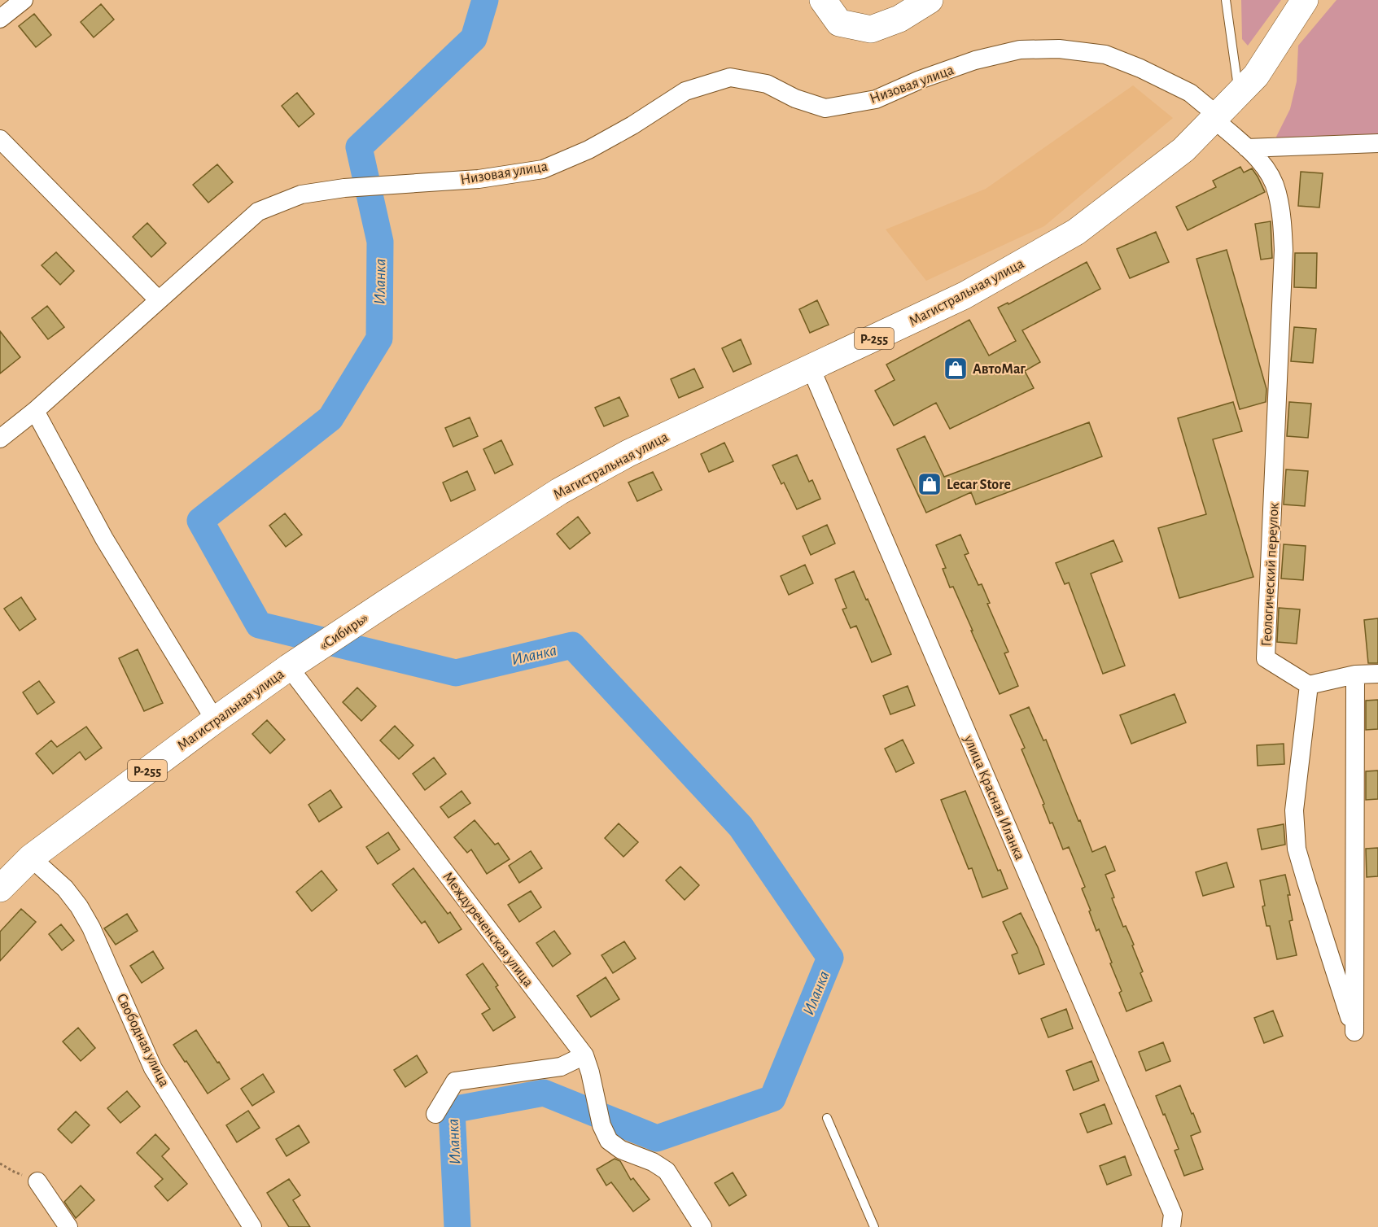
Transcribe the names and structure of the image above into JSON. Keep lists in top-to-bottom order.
{
  "streets": {
    "main road": ["Магистральная улица", "Р-255", "«Сибирь»"],
    "street": [
      "Низовая улица",
      "Геологический переулок",
      "улица Красная Иланка",
      "Междуреченская улица",
      "Свободная улица"
    ]
  },
  "crossings": [
    ["Низовая улица", "Магистральная улица"],
    ["Низовая улица", "Геологический переулок"],
    ["Магистральная улица", "Геологический переулок"],
    ["Магистральная улица", "«Сибирь»"],
    ["Магистральная улица", "улица Красная Иланка"],
    ["Магистральная улица", "Междуреченская улица"],
    ["Магистральная улица", "Свободная улица"],
    ["«Сибирь»", "Междуреченская улица"]
  ],
  "water": ["Иланка"],
  "places": {
    "shop": ["АвтоМаг", "Lecar Store"]
  }
}
